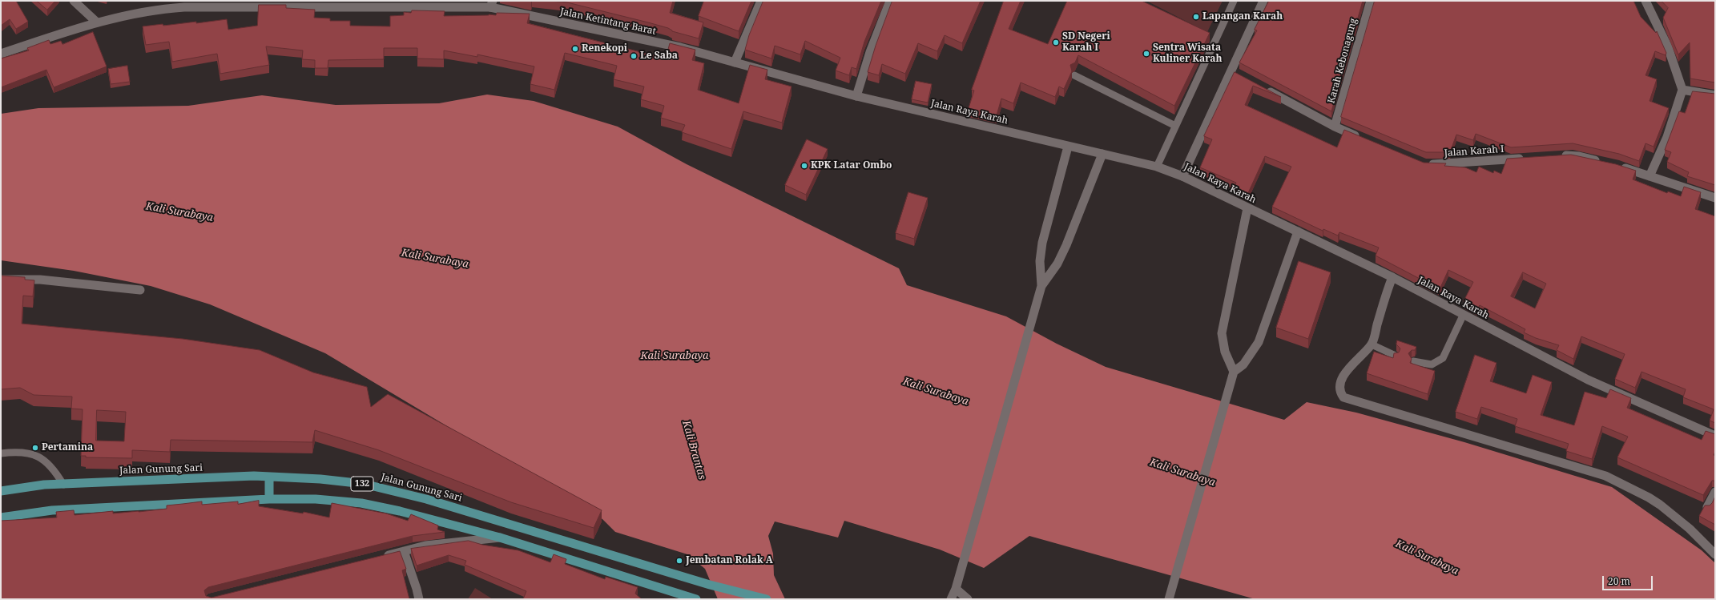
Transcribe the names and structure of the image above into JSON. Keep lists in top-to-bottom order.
{
  "streets": {
    "main road": ["Jalan Gunung Sari", "132"],
    "street": [
      "Jalan Ketintang Barat",
      "Karah Kebonagung",
      "Jalan Raya Karah",
      "Jalan Karah I"
    ]
  },
  "crossings": [
    ["Jalan Ketintang Barat", "Jalan Raya Karah"]
  ],
  "water": ["Kali Surabaya", "Kali Brantas"],
  "places": [
    "Lapangan Karah",
    "SD Negeri Karah I",
    "Renekopi",
    "Sentra Wisata Kuliner Karah",
    "Le Saba",
    "KPK Latar Ombo",
    "Pertamina",
    "Jembatan Rolak A"
  ],
  "scale_bar": "20 m"
}
